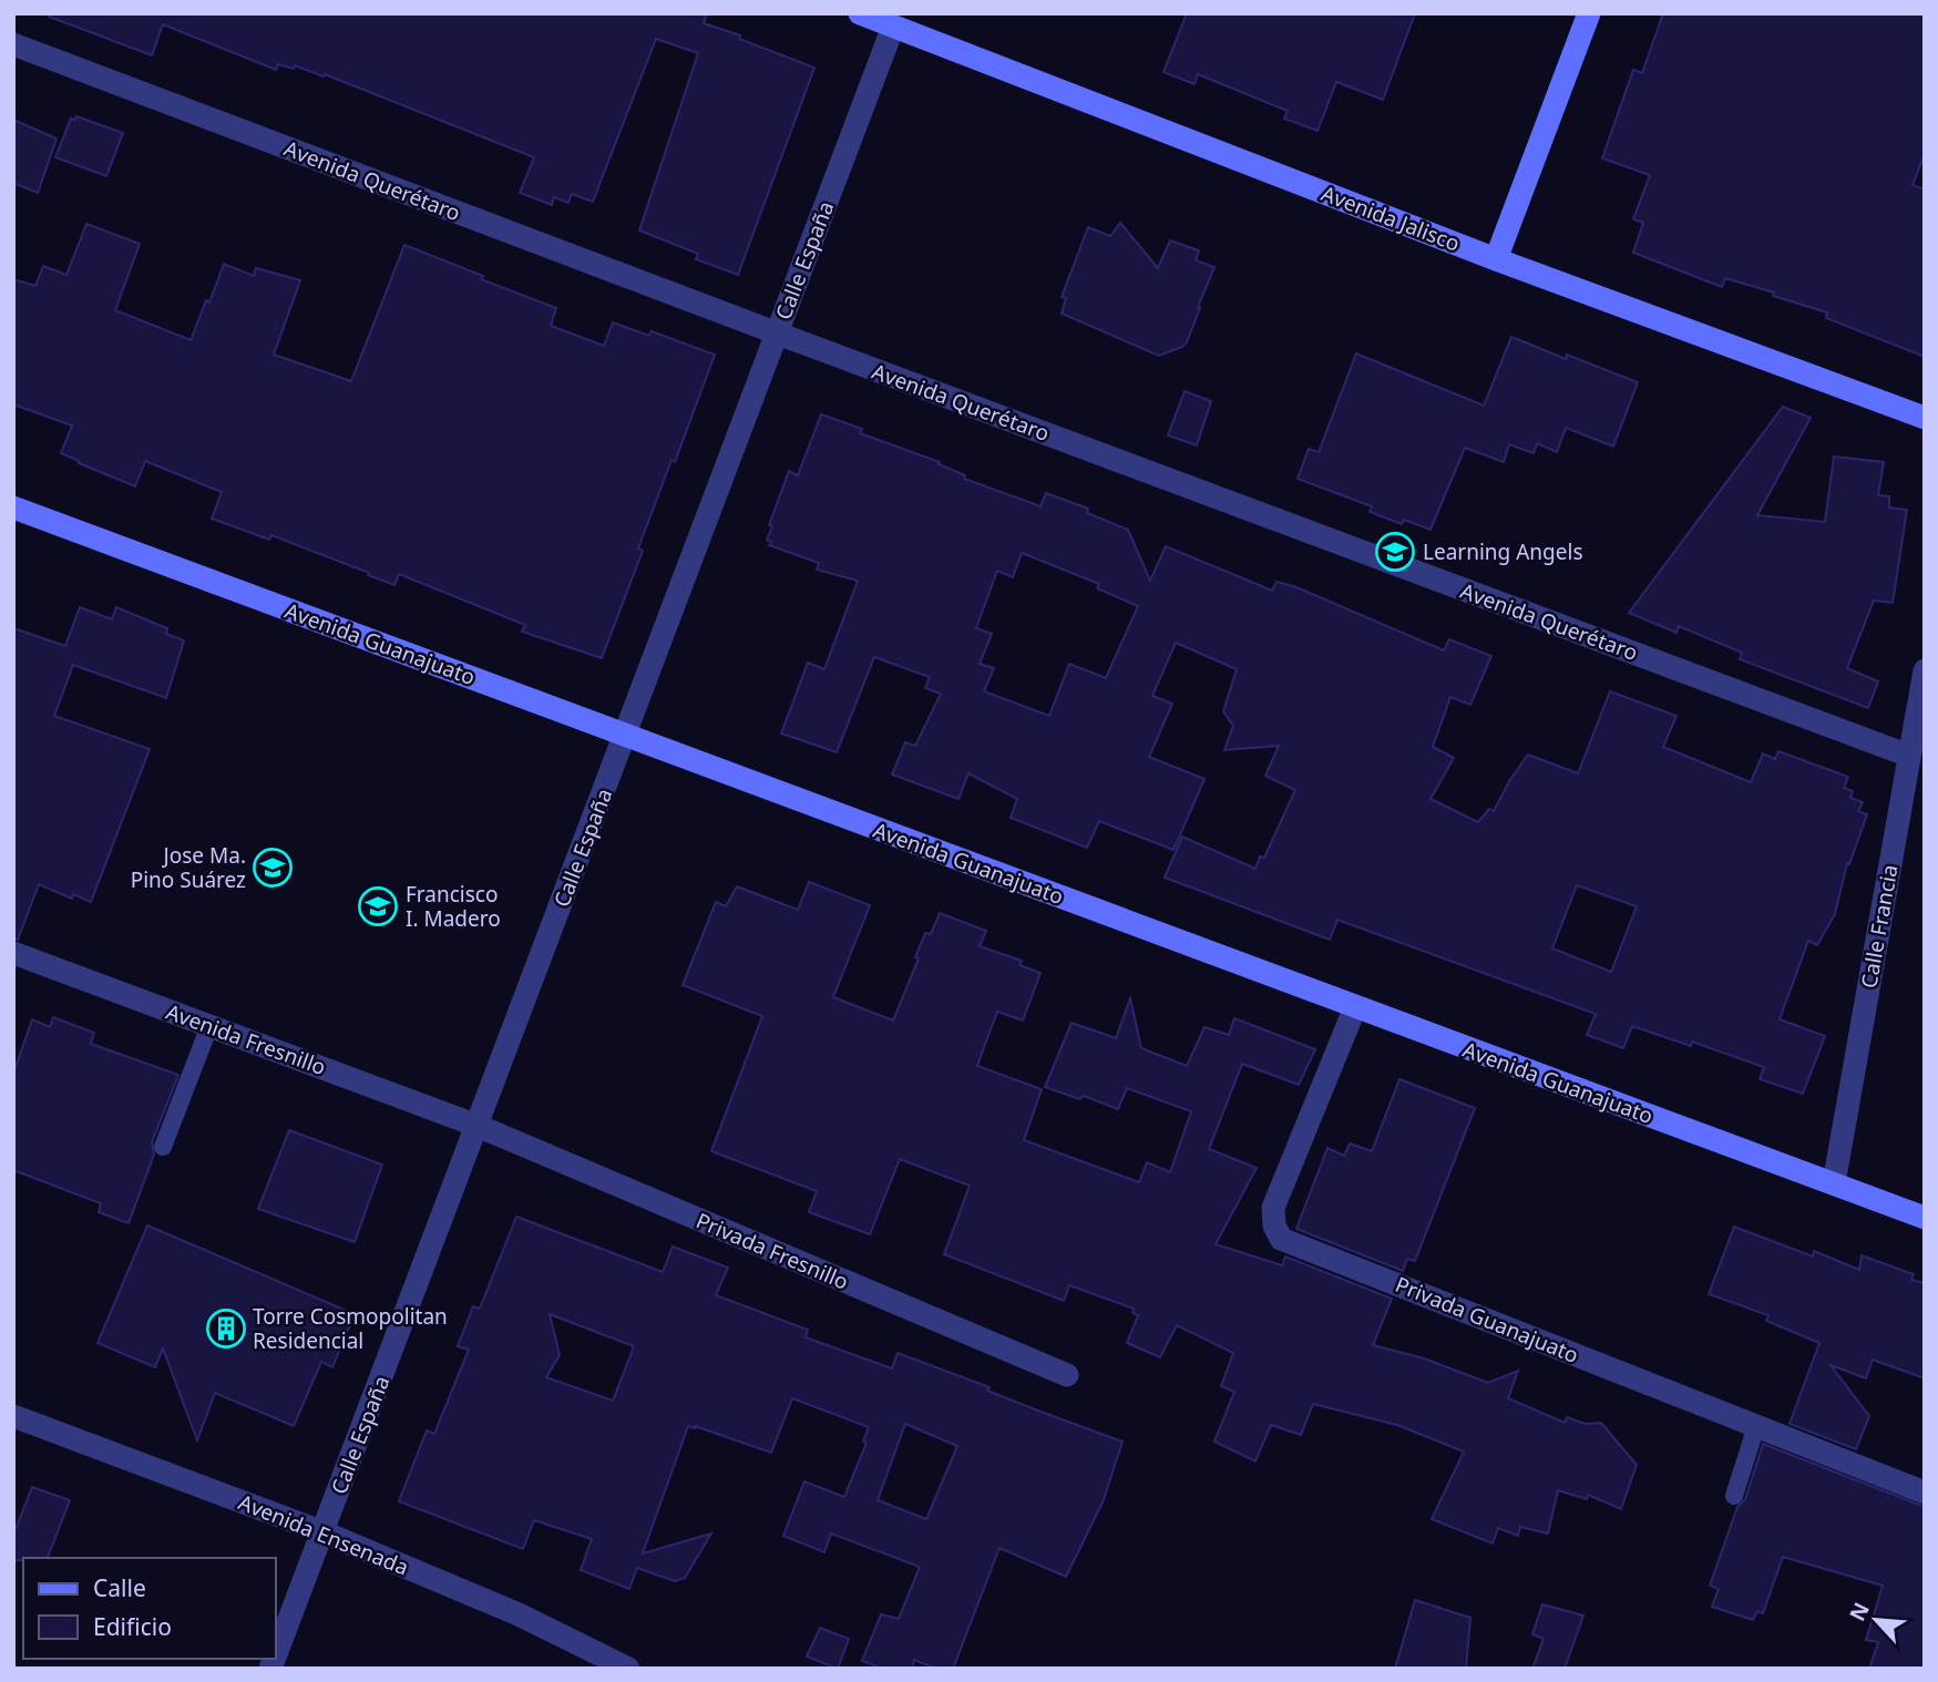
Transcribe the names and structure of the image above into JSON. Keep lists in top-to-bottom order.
{
  "streets": {
    "street": [
      "Avenida Querétaro",
      "Avenida Jalisco",
      "Calle España",
      "Avenida Guanajuato",
      "Calle Francia",
      "Avenida Fresnillo",
      "Privada Fresnillo",
      "Privada Guanajuato",
      "Avenida Ensenada"
    ]
  },
  "crossings": [
    ["Avenida Querétaro", "Calle España"],
    ["Avenida Querétaro", "Calle Francia"],
    ["Avenida Jalisco", "Calle España"],
    ["Calle España", "Avenida Guanajuato"],
    ["Calle España", "Avenida Fresnillo"],
    ["Calle España", "Privada Fresnillo"],
    ["Calle España", "Avenida Ensenada"],
    ["Avenida Guanajuato", "Calle Francia"],
    ["Avenida Guanajuato", "Privada Guanajuato"],
    ["Avenida Fresnillo", "Privada Fresnillo"]
  ],
  "places": {
    "school or university": ["Learning Angels", "Jose Ma. Pino Suárez", "Francisco I. Madero"],
    "building": ["Torre Cosmopolitan Residencial"]
  },
  "legend": ["Calle", "Edificio"],
  "north": "top left"
}
